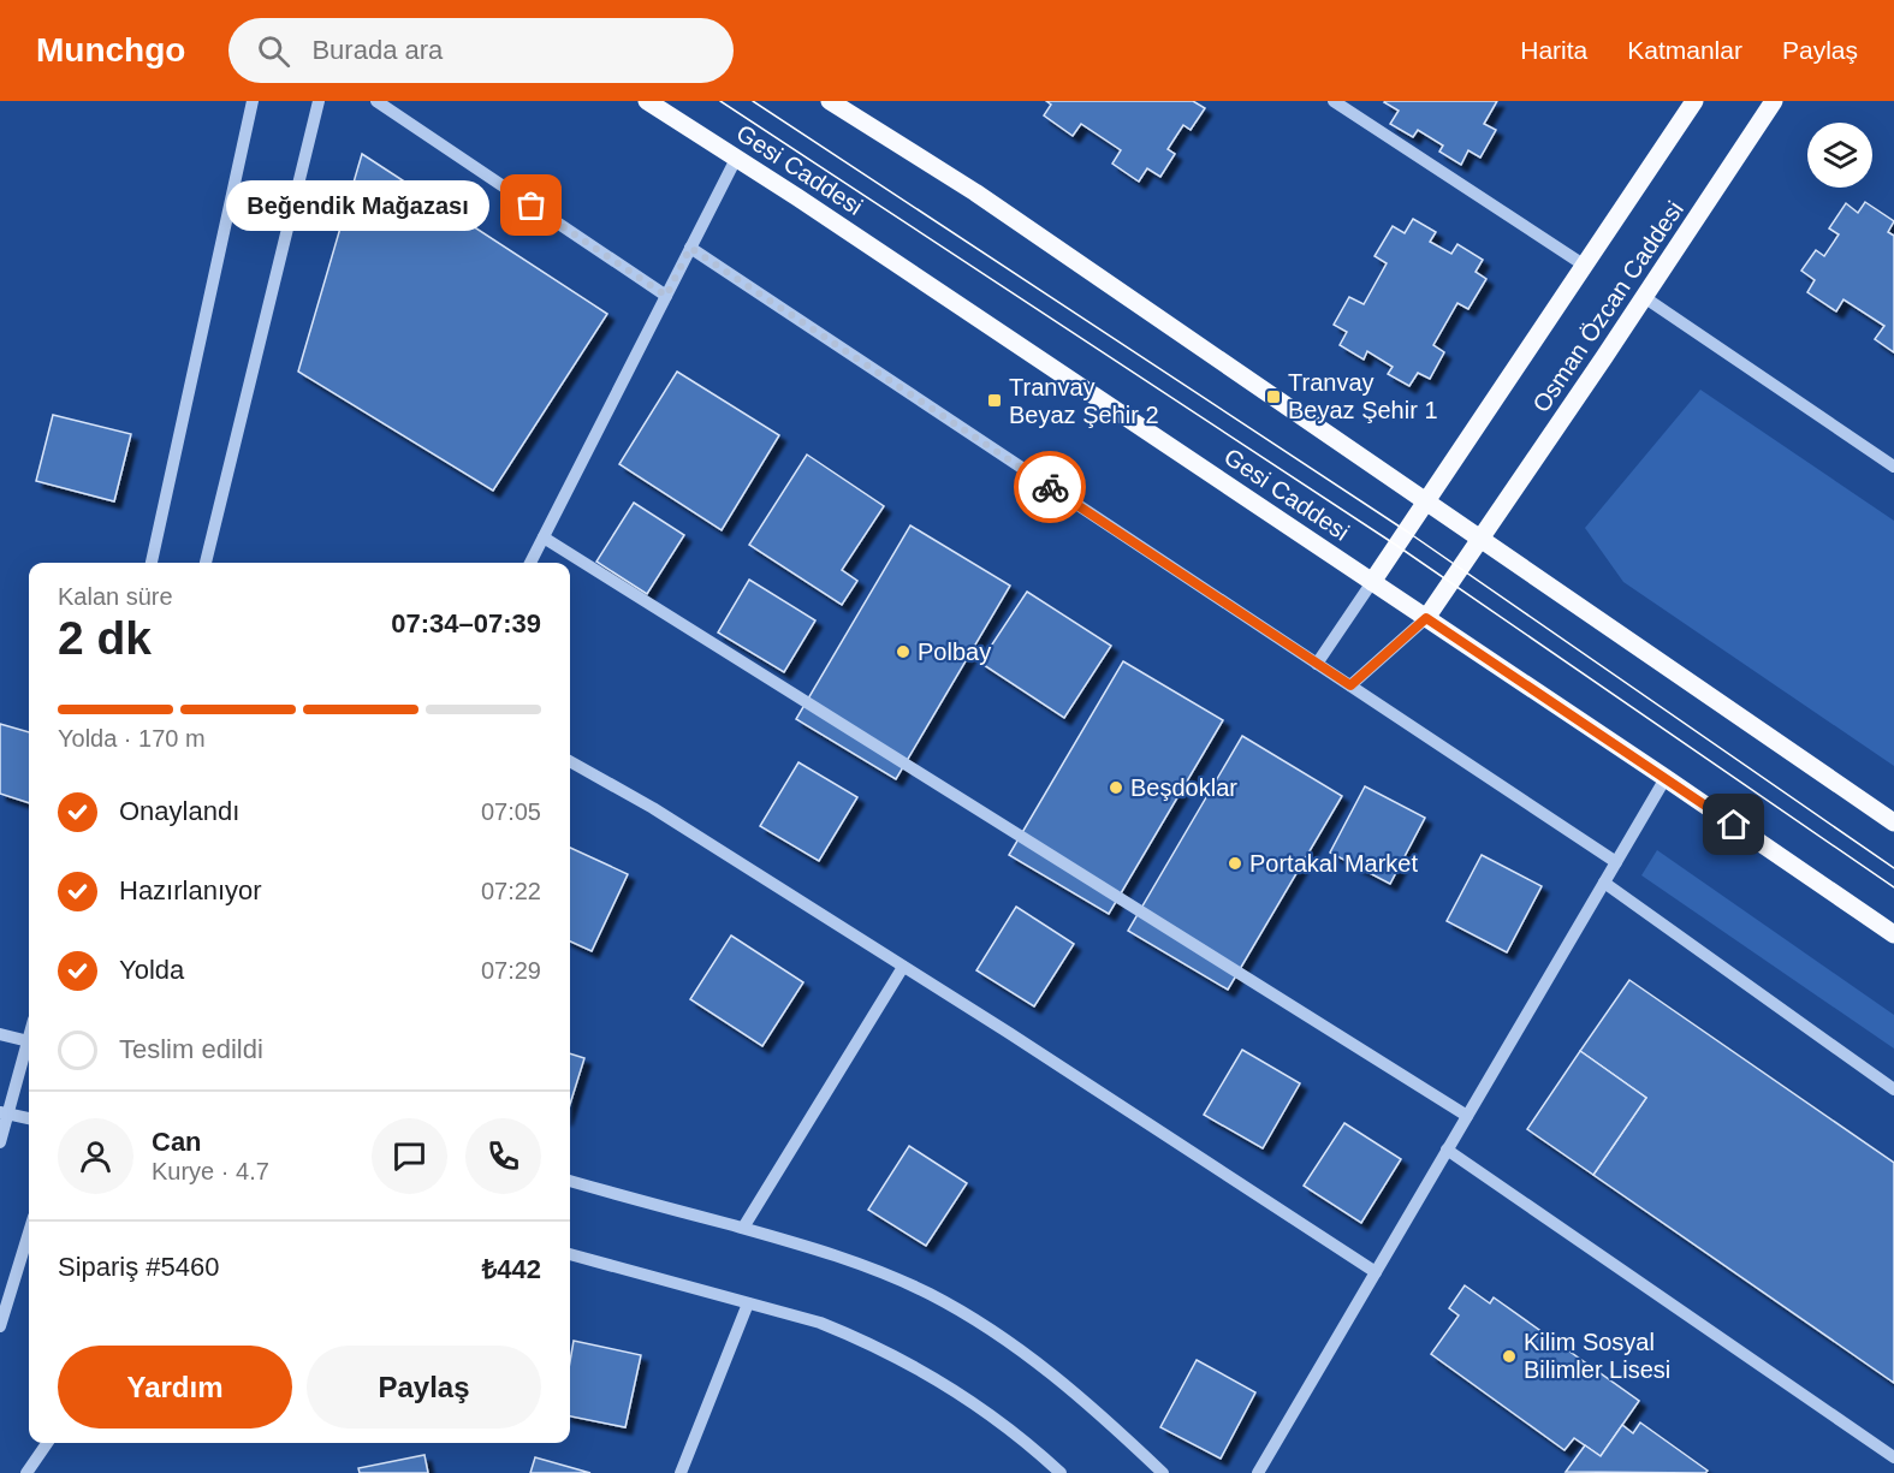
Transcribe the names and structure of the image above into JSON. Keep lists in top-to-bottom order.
{
  "streets": {
    "main road": ["Gesi Caddesi", "Osman Özcan Caddesi"]
  },
  "crossings": [
    ["Gesi Caddesi", "Osman Özcan Caddesi"]
  ],
  "places": {
    "other": [
      "Beğendik Mağazası",
      "Polbay",
      "Beşdoklar",
      "Portakal Market",
      "Kilim Sosyal Bilimler Lisesi"
    ],
    "transit": ["Tranvay Beyaz Şehir 1", "Tranvay Beyaz Şehir 2"]
  },
  "page": {
    "header": "Munchgo",
    "search": "Burada ara",
    "nav": ["Harita", "Katmanlar", "Paylaş"],
    "bubble": "Beğendik Mağazası",
    "heading": ["2 dk", "Kalan süre", "07:34–07:39"],
    "panel": [
      "Can",
      "Kurye · 4.7",
      "Sipariş #5460",
      "₺442"
    ],
    "bar": "Yolda · 170 m",
    "list": [
      ["Onaylandı", "07:05"],
      ["Hazırlanıyor", "07:22"],
      ["Yolda", "07:29"],
      "Teslim edildi"
    ],
    "buttons": ["Yardım", "Paylaş"]
  }
}
